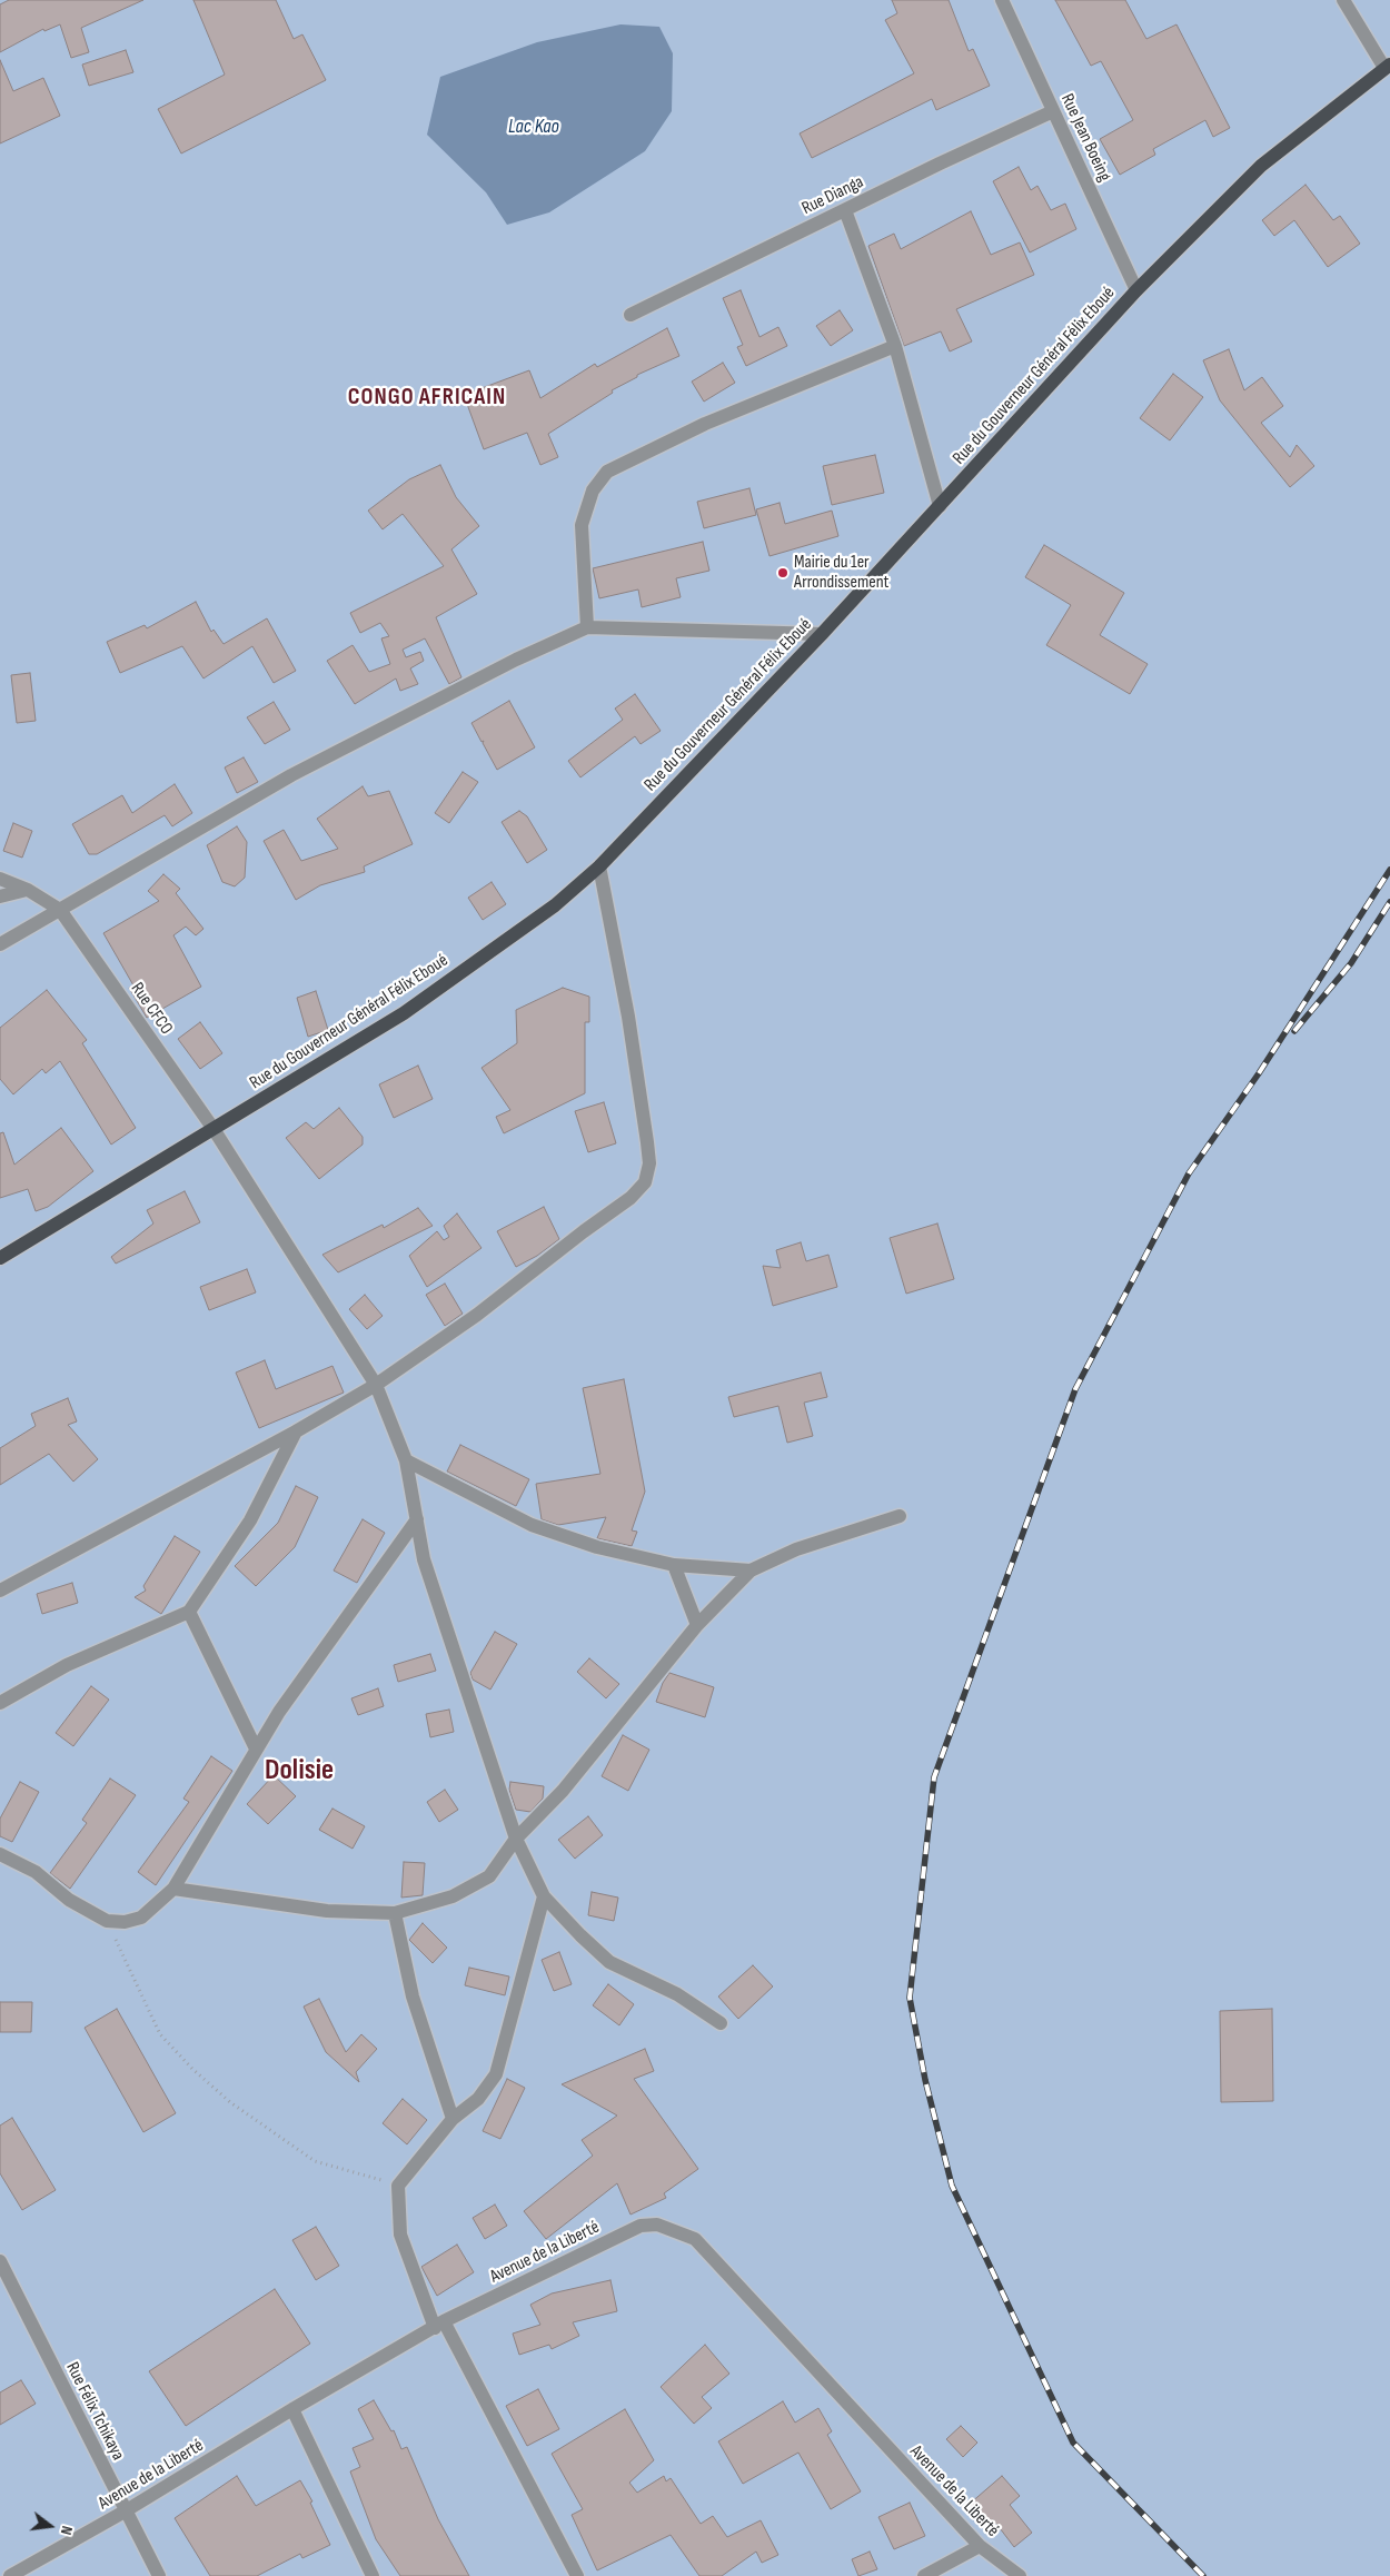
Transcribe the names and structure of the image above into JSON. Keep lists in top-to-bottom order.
{
  "streets": {
    "main road": ["Rue du Gouverneur Général Félix Eboué"],
    "street": [
      "Rue Jean Boeing",
      "Rue Dianga",
      "Rue CFCO",
      "Avenue de la Liberté",
      "Rue Félix Tchikaya"
    ]
  },
  "crossings": [
    ["Rue Jean Boeing", "Rue Dianga"],
    ["Rue Jean Boeing", "Rue du Gouverneur Général Félix Eboué"],
    ["Rue du Gouverneur Général Félix Eboué", "Rue CFCO"],
    ["Avenue de la Liberté", "Rue Félix Tchikaya"]
  ],
  "districts": ["CONGO AFRICAIN", "Dolisie"],
  "water": ["Lac Kao"],
  "places": ["Mairie du 1er Arrondissement"],
  "north": "right"
}
